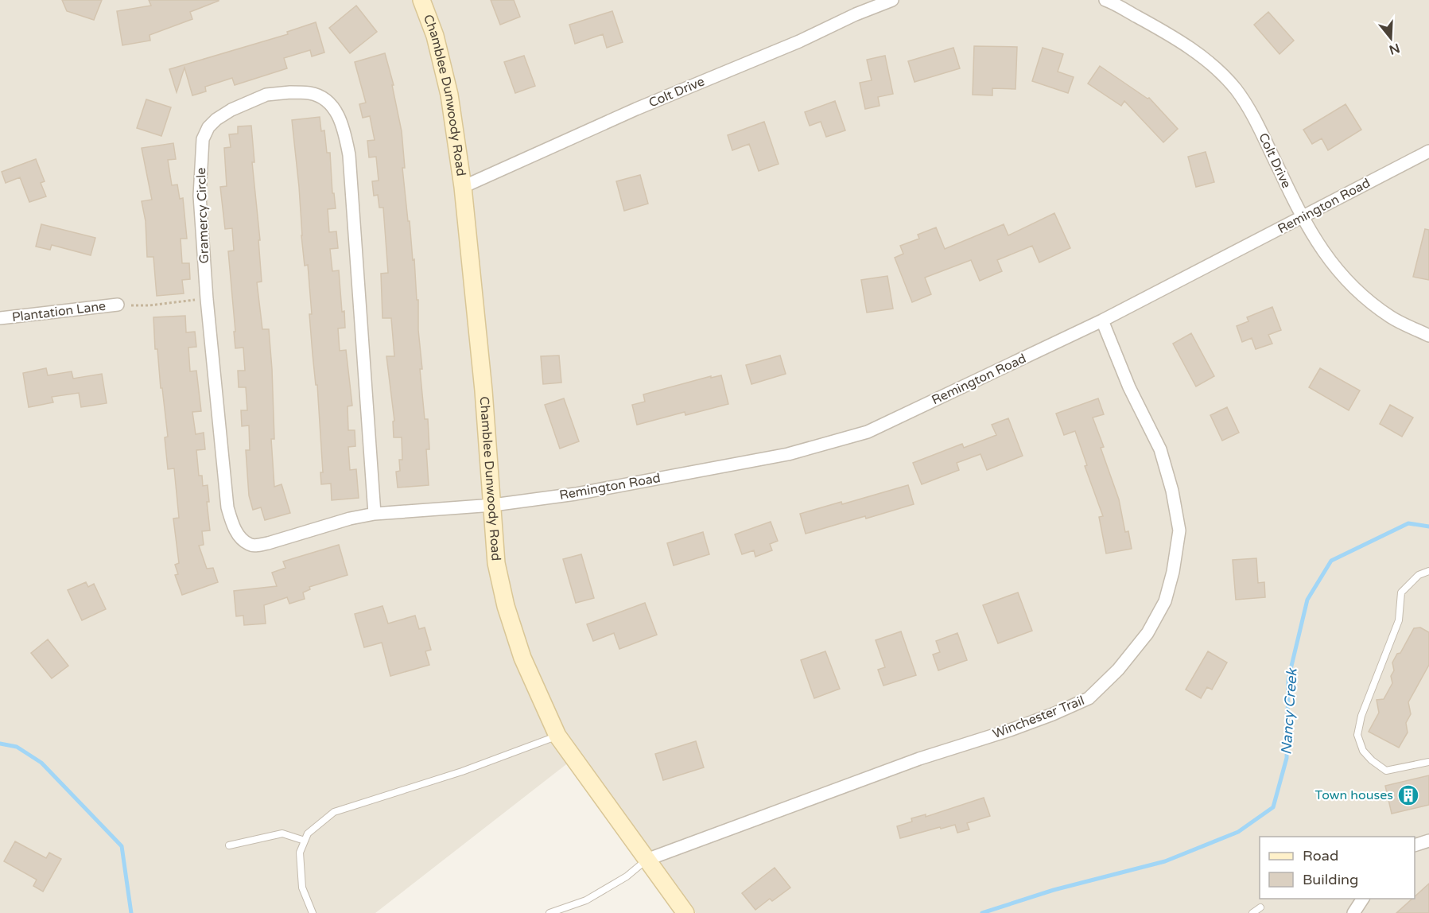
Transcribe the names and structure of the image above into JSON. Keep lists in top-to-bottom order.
{
  "streets": {
    "street": [
      "Colt Drive",
      "Chamblee Dunwoody Road",
      "Remington Road",
      "Gramercy Circle",
      "Plantation Lane",
      "Winchester Trail"
    ]
  },
  "crossings": [
    ["Colt Drive", "Chamblee Dunwoody Road"],
    ["Colt Drive", "Remington Road"],
    ["Chamblee Dunwoody Road", "Remington Road"],
    ["Chamblee Dunwoody Road", "Gramercy Circle"],
    ["Chamblee Dunwoody Road", "Winchester Trail"],
    ["Remington Road", "Gramercy Circle"],
    ["Remington Road", "Winchester Trail"]
  ],
  "water": ["Nancy Creek"],
  "places": {
    "building": ["Town houses"]
  },
  "legend": ["Road", "Building"],
  "north": "bottom"
}
